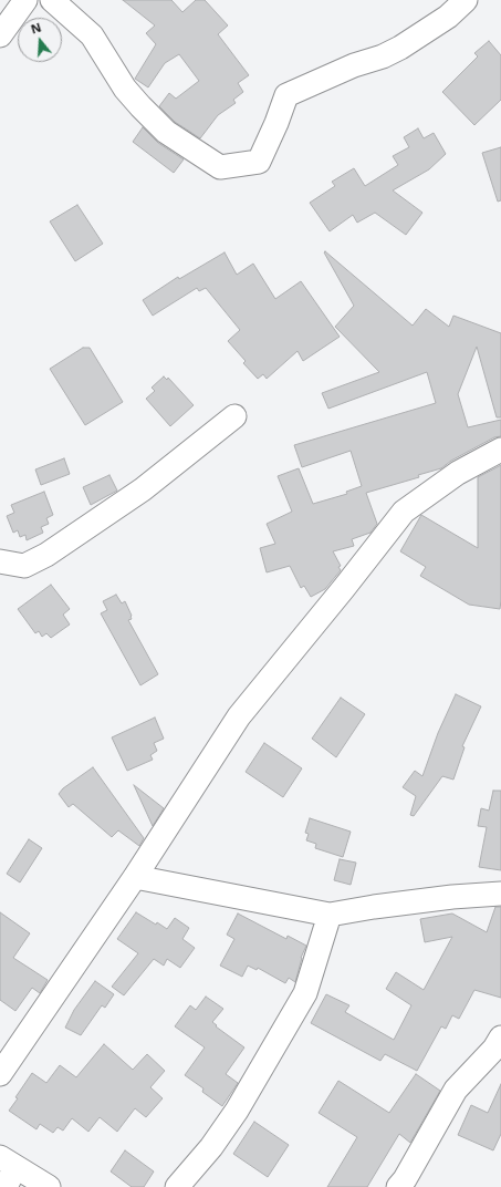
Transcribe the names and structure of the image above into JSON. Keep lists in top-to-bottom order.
{
  "north": "top"
}
